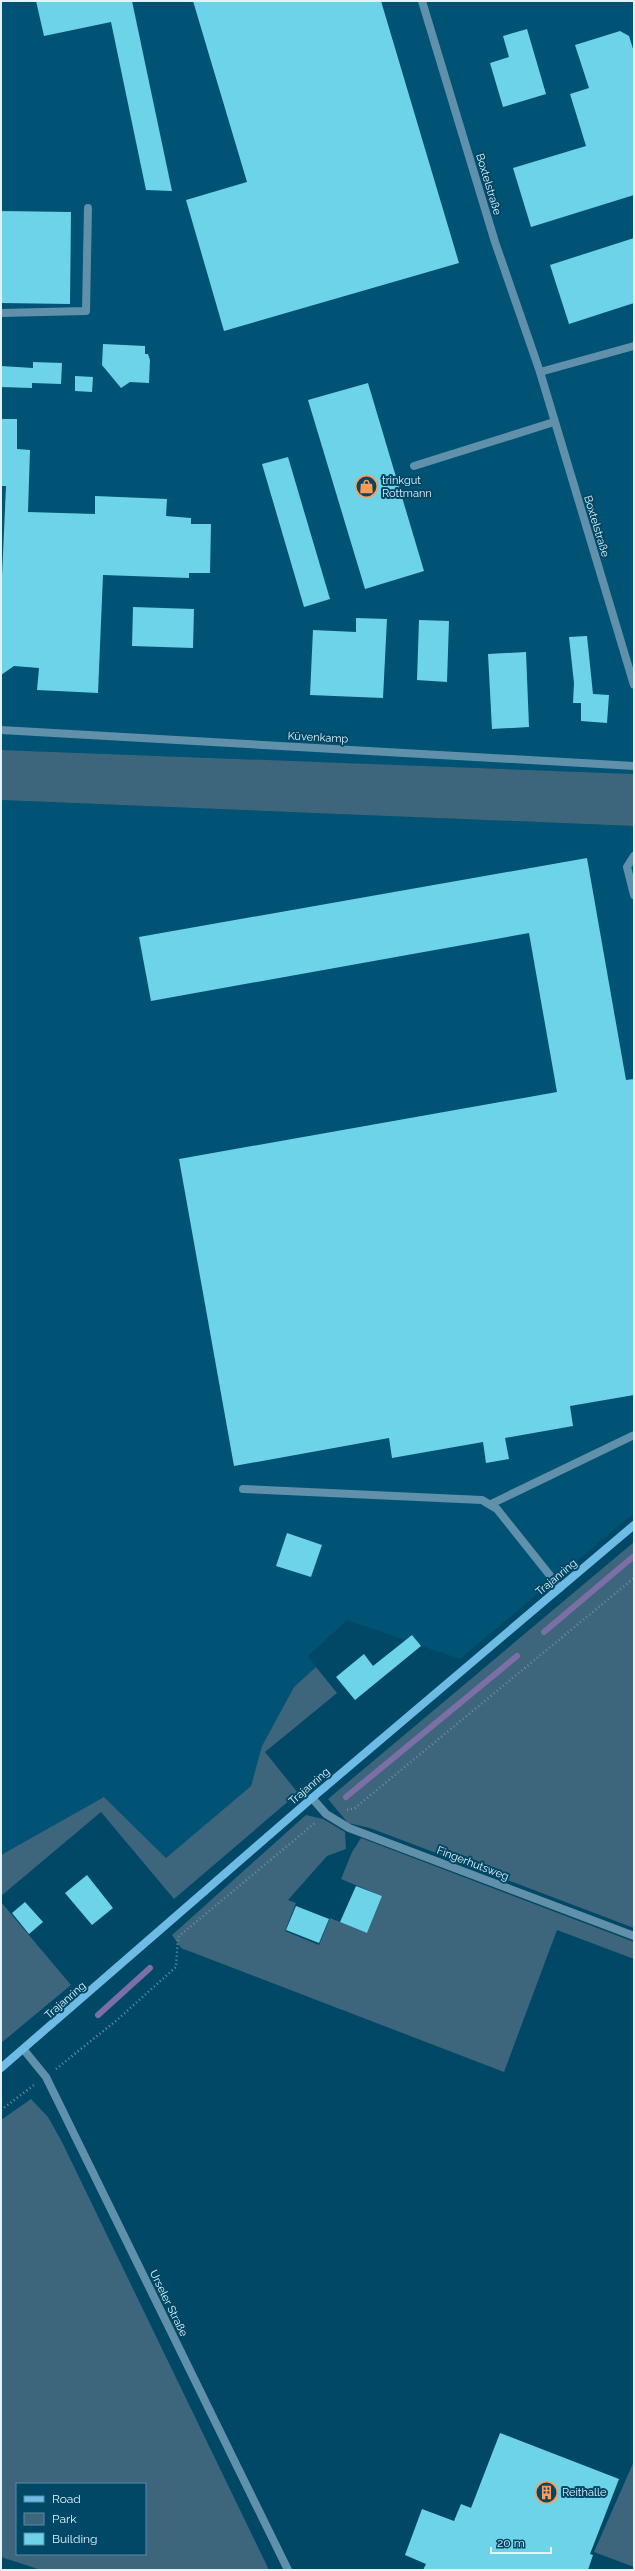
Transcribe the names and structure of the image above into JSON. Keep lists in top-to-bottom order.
{
  "streets": {
    "main road": ["Trajanring"],
    "street": [
      "Boxtelstraße",
      "Küvenkamp",
      "Fingerhutsweg",
      "Urseler Straße"
    ]
  },
  "crossings": [
    ["Trajanring", "Fingerhutsweg"],
    ["Trajanring", "Urseler Straße"]
  ],
  "places": {
    "shop": ["trinkgut Rottmann"],
    "building": ["Reithalle"]
  },
  "legend": ["Road", "Park", "Building"],
  "scale_bar": "20 m"
}
